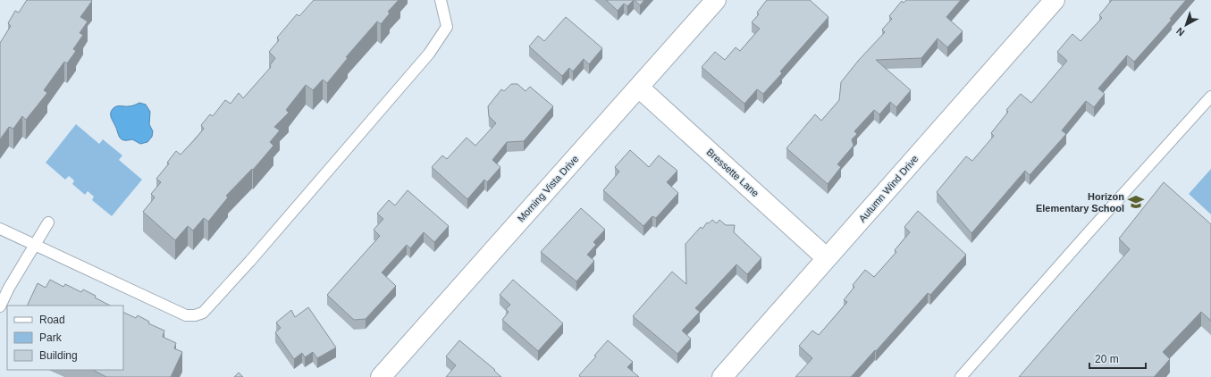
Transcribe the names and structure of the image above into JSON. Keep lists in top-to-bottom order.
{
  "streets": {
    "street": ["Bressette Lane", "Morning Vista Drive", "Autumn Wind Drive"]
  },
  "crossings": [
    ["Bressette Lane", "Morning Vista Drive"],
    ["Bressette Lane", "Autumn Wind Drive"]
  ],
  "places": {
    "school or university": ["Horizon Elementary School"]
  },
  "legend": ["Road", "Park", "Building"],
  "scale_bar": "20 m",
  "north": "bottom left"
}
